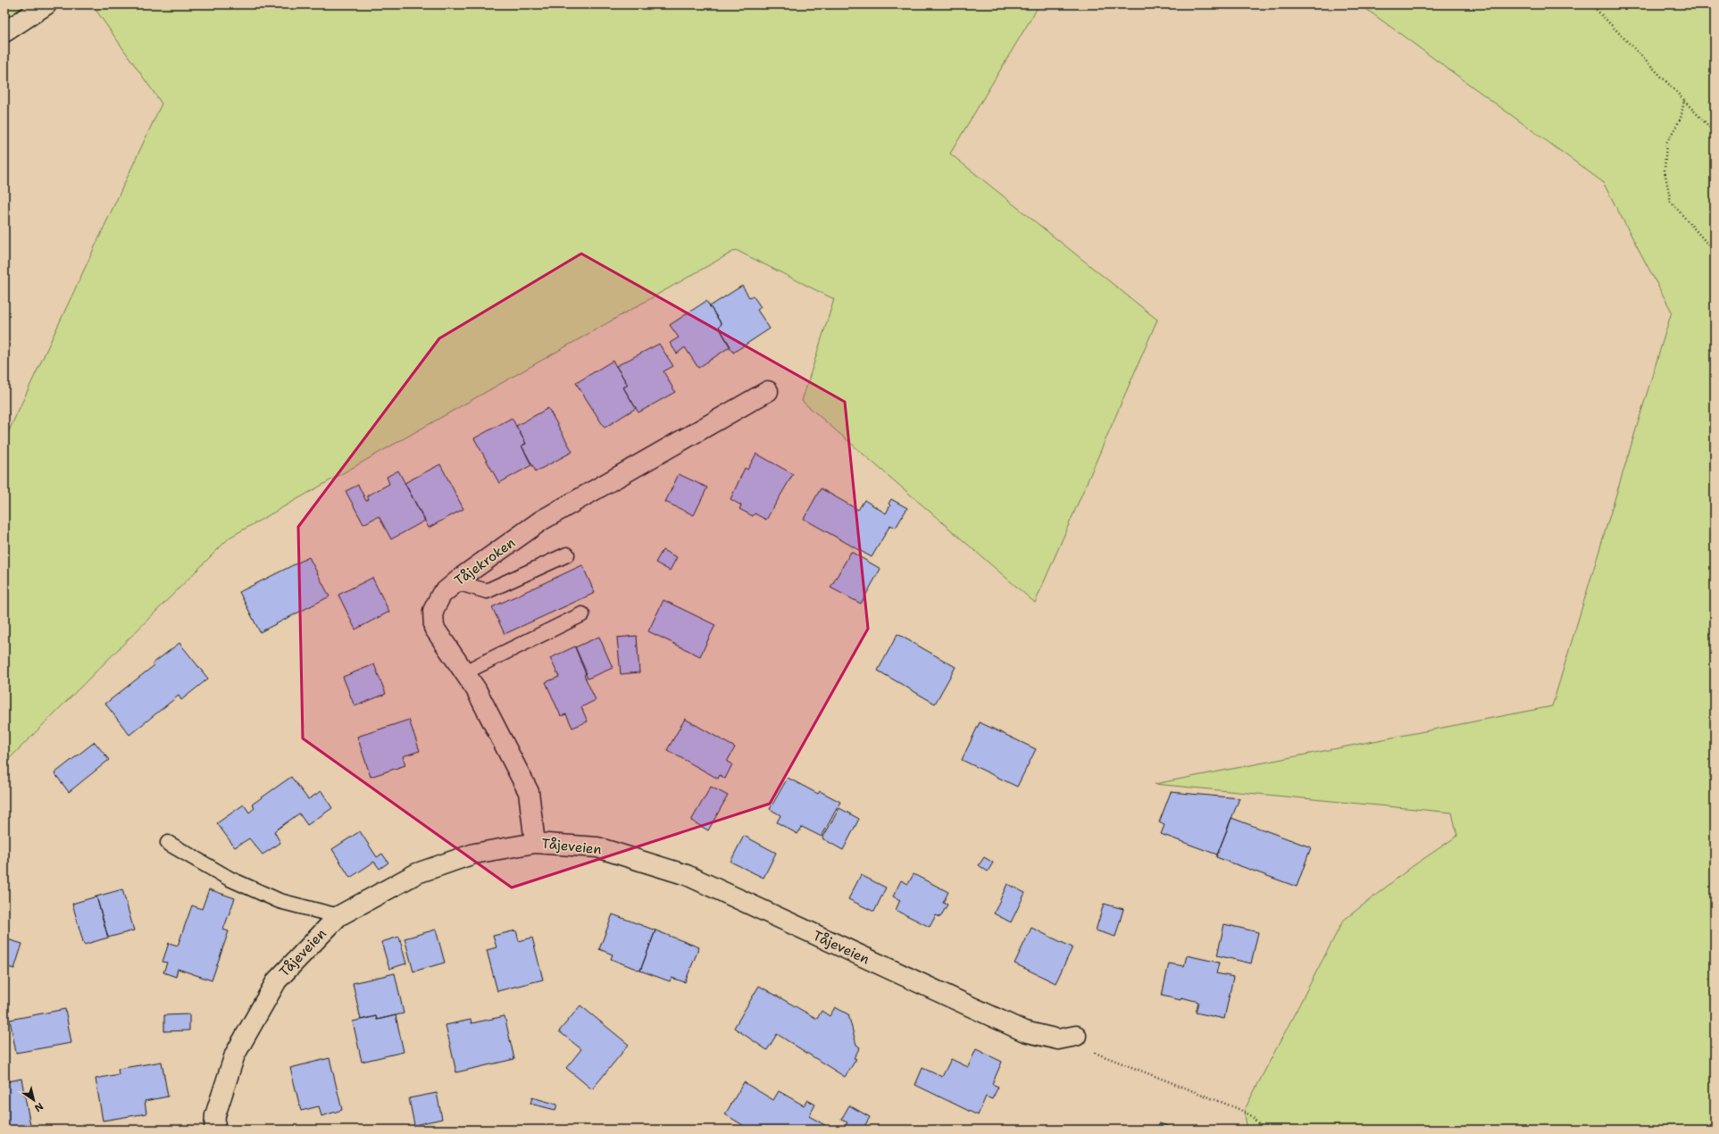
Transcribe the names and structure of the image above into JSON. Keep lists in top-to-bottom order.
{
  "streets": {
    "street": ["Tåjekroken", "Tåjeveien"]
  },
  "crossings": [
    ["Tåjekroken", "Tåjeveien"]
  ],
  "north": "bottom right"
}
